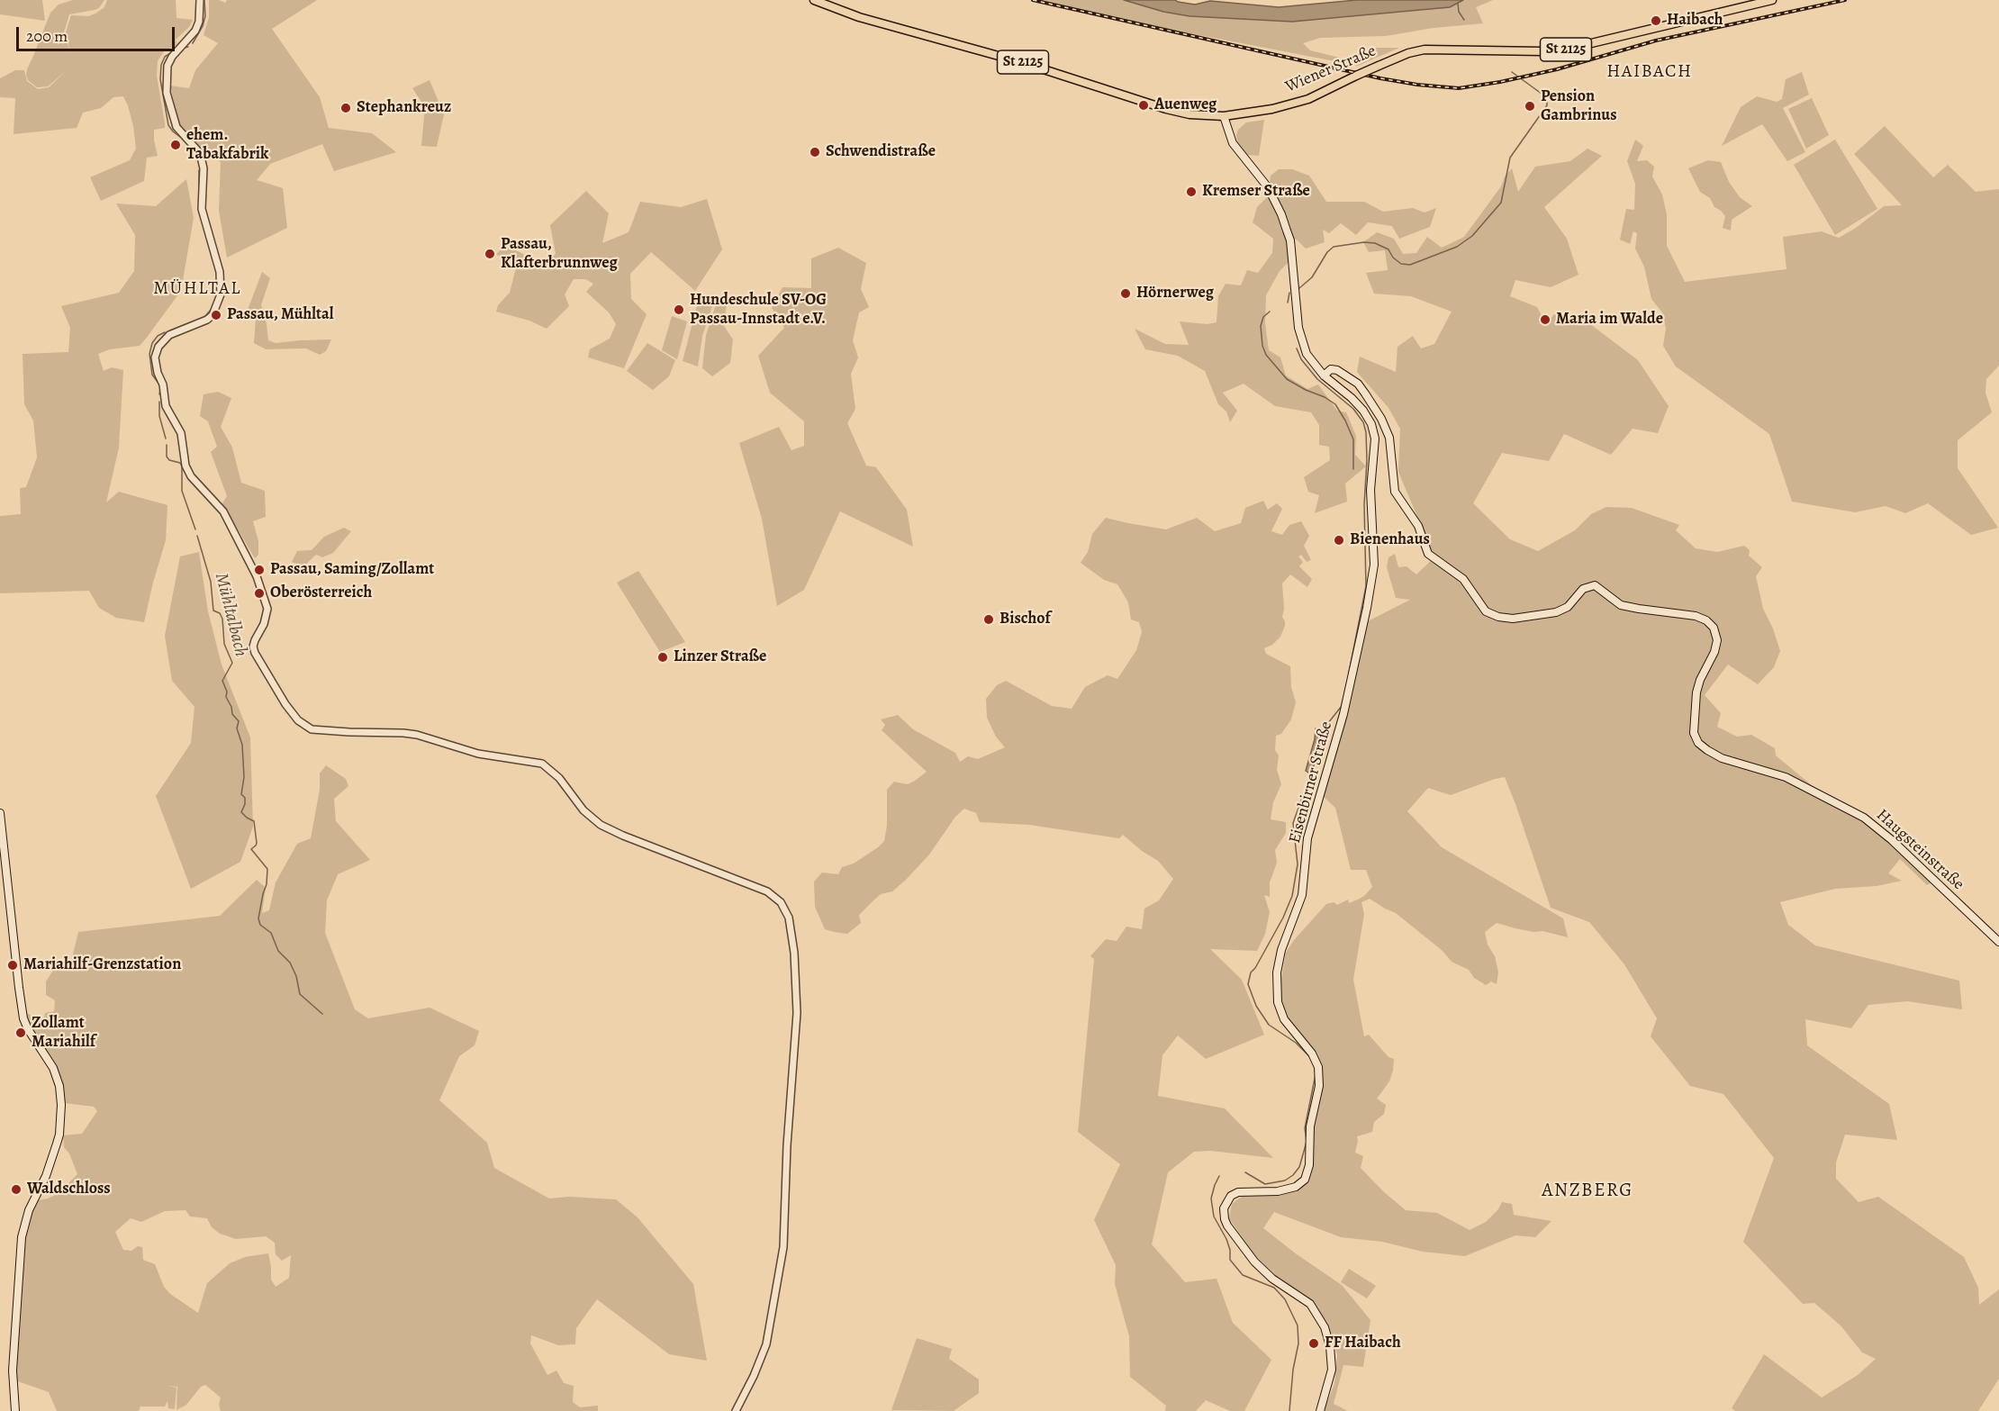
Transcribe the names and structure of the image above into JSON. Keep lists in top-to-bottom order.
{
  "streets": {
    "main road": [
      "St 2125",
      "Wiener Straße",
      "Eisenbirner Straße",
      "Haugsteinstraße"
    ]
  },
  "crossings": [
    ["Wiener Straße", "Eisenbirner Straße"],
    ["Eisenbirner Straße", "Haugsteinstraße"]
  ],
  "districts": ["HAIBACH", "MÜHLTAL", "ANZBERG"],
  "water": ["Mühltalbach"],
  "places": [
    "Haibach",
    "Auenweg",
    "Pension Gambrinus",
    "Stephankreuz",
    "ehem. Tabakfabrik",
    "Schwendistraße",
    "Kremser Straße",
    "Passau, Klafterbrunnweg",
    "Hörnerweg",
    "Hundeschule SV-OG Passau-Innstadt e.V.",
    "Passau, Mühltal",
    "Maria im Walde",
    "Bienenhaus",
    "Passau, Saming/Zollamt",
    "Oberösterreich",
    "Bischof",
    "Linzer Straße",
    "Mariahilf-Grenzstation",
    "Zollamt Mariahilf",
    "Waldschloss",
    "FF Haibach"
  ],
  "scale_bar": "200 m"
}
